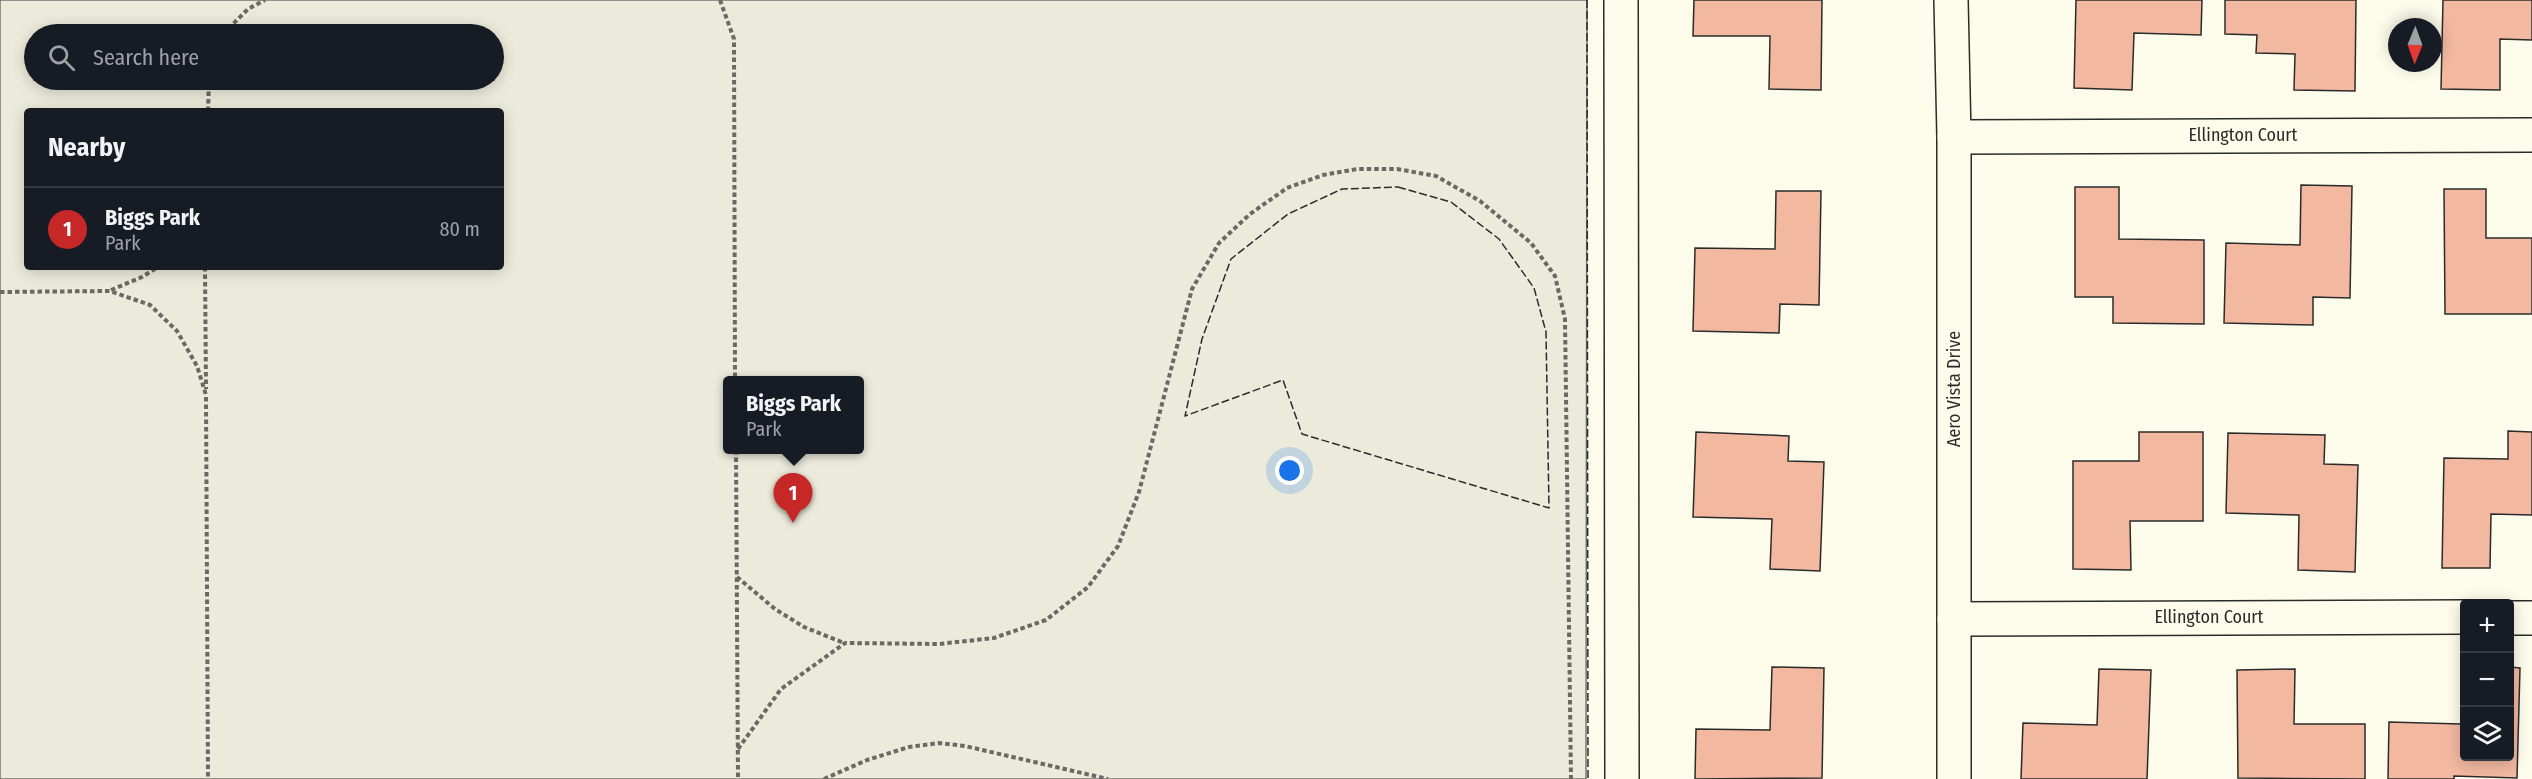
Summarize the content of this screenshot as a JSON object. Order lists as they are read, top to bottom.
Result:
{
  "streets": {
    "street": ["Ellington Court", "Aero Vista Drive"]
  },
  "crossings": [
    ["Ellington Court", "Aero Vista Drive"]
  ],
  "north": "bottom",
  "page": {
    "search": "Search here",
    "heading": "Nearby",
    "list": [
      {
        "mark": "1",
        "name": "Biggs Park",
        "note": "Park",
        "value": "80 m"
      }
    ],
    "popup": ["Biggs Park", "Park"],
    "pins": "1",
    "map_buttons": ["+", "−"]
  }
}
